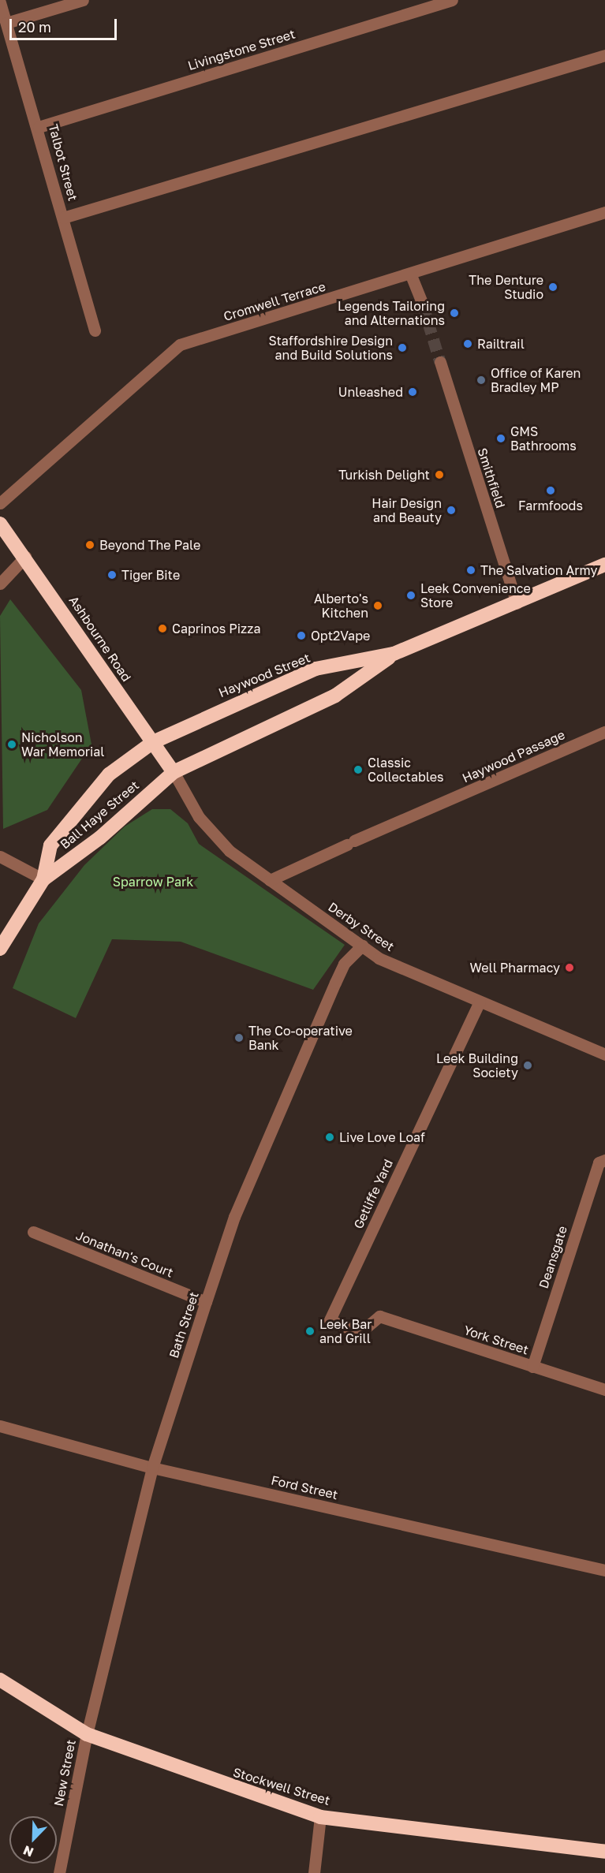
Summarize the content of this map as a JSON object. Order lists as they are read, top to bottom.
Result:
{
  "streets": {
    "highway": [
      "Ashbourne Road",
      "Haywood Street",
      "Ball Haye Street",
      "Stockwell Street"
    ],
    "street": [
      "Livingstone Street",
      "Talbot Street",
      "Cromwell Terrace",
      "Smithfield",
      "Haywood Passage",
      "Derby Street",
      "Getliffe Yard",
      "Jonathan's Court",
      "Deansgate",
      "Bath Street",
      "York Street",
      "Ford Street",
      "New Street"
    ]
  },
  "crossings": [
    ["Livingstone Street", "Talbot Street"],
    ["Smithfield", "Haywood Street"],
    ["Ashbourne Road", "Haywood Street"],
    ["Ashbourne Road", "Ball Haye Street"],
    ["Ashbourne Road", "Derby Street"],
    ["Haywood Street", "Ball Haye Street"],
    ["Haywood Street", "Derby Street"],
    ["Haywood Passage", "Derby Street"],
    ["Ball Haye Street", "Derby Street"],
    ["Derby Street", "Getliffe Yard"],
    ["Derby Street", "Bath Street"],
    ["Getliffe Yard", "York Street"],
    ["Jonathan's Court", "Bath Street"],
    ["Deansgate", "York Street"],
    ["Bath Street", "Ford Street"],
    ["Bath Street", "New Street"],
    ["Bath Street", "Stockwell Street"],
    ["New Street", "Stockwell Street"]
  ],
  "parks": ["Sparrow Park"],
  "places": [
    "The Denture Studio",
    "Legends Tailoring and Alternations",
    "Railtrail",
    "Staffordshire Design and Build Solutions",
    "Office of Karen Bradley MP",
    "Unleashed",
    "GMS Bathrooms",
    "Turkish Delight",
    "Farmfoods",
    "Hair Design and Beauty",
    "Beyond The Pale",
    "The Salvation Army",
    "Tiger Bite",
    "Leek Convenience Store",
    "Alberto's Kitchen",
    "Caprinos Pizza",
    "Opt2Vape",
    "Nicholson War Memorial",
    "Classic Collectables",
    "Well Pharmacy",
    "The Co-operative Bank",
    "Leek Building Society",
    "Live Love Loaf",
    "Leek Bar and Grill"
  ],
  "scale_bar": "20 m",
  "north": "bottom left"
}
